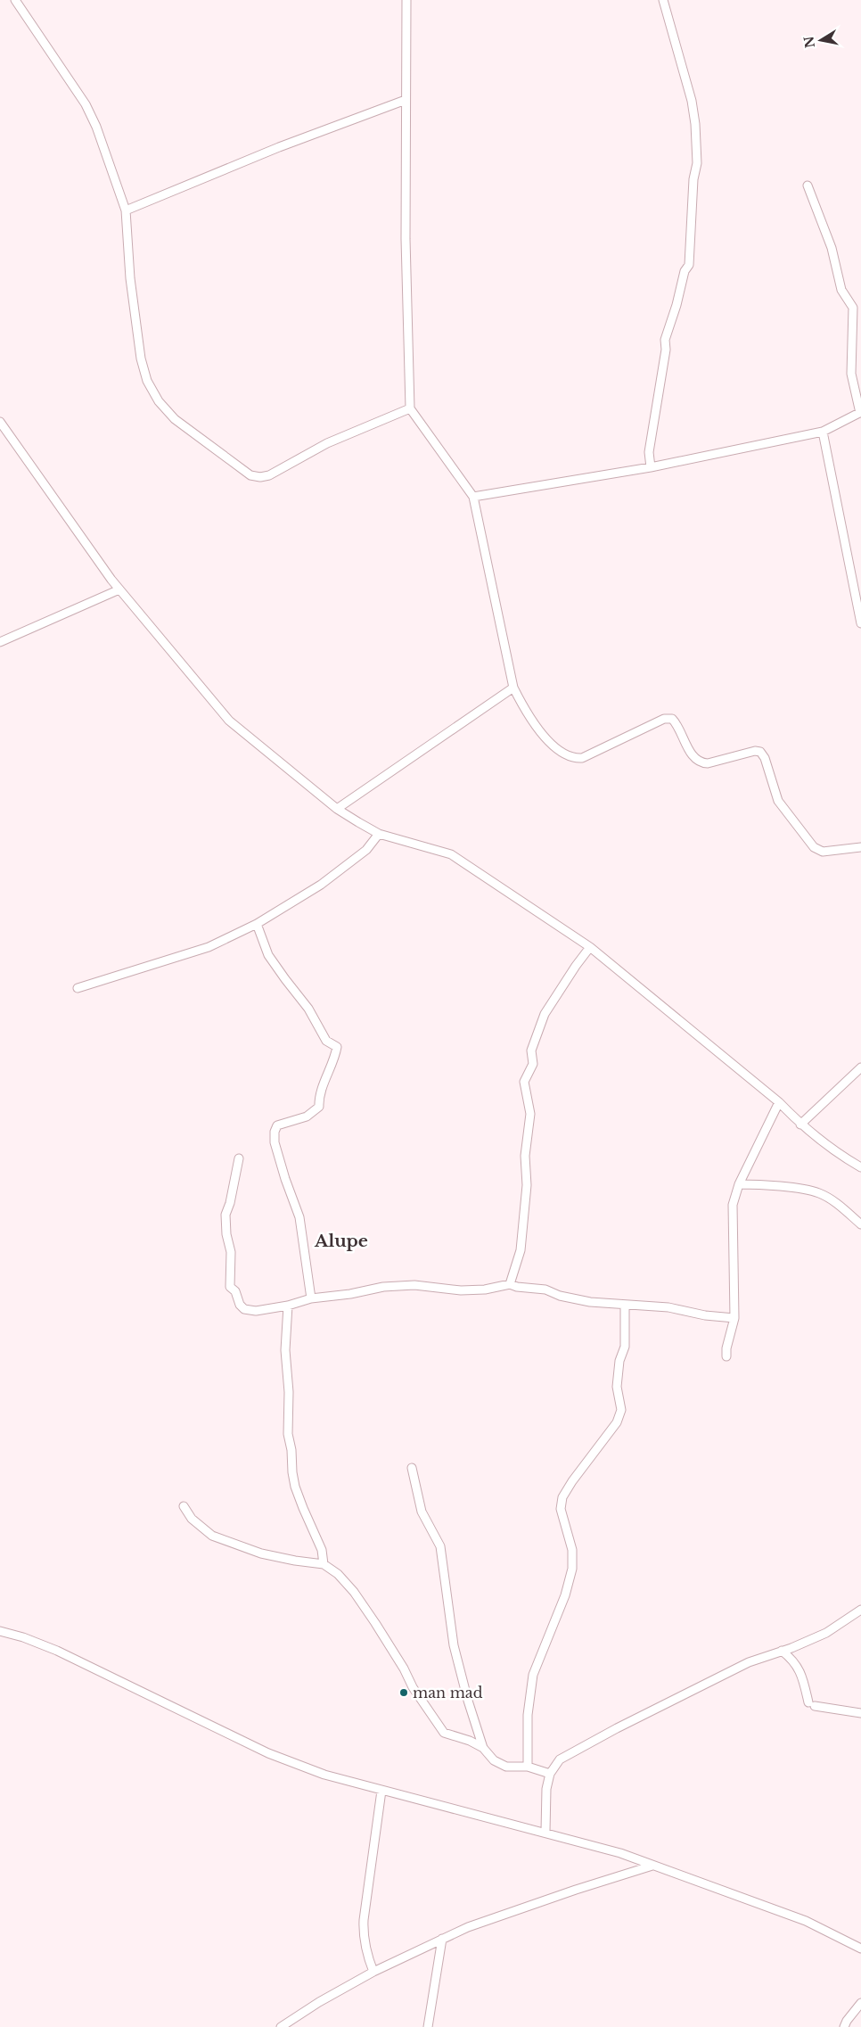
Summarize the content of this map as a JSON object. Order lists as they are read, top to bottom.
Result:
{
  "districts": ["Alupe"],
  "places": ["man mad"],
  "north": "left"
}
